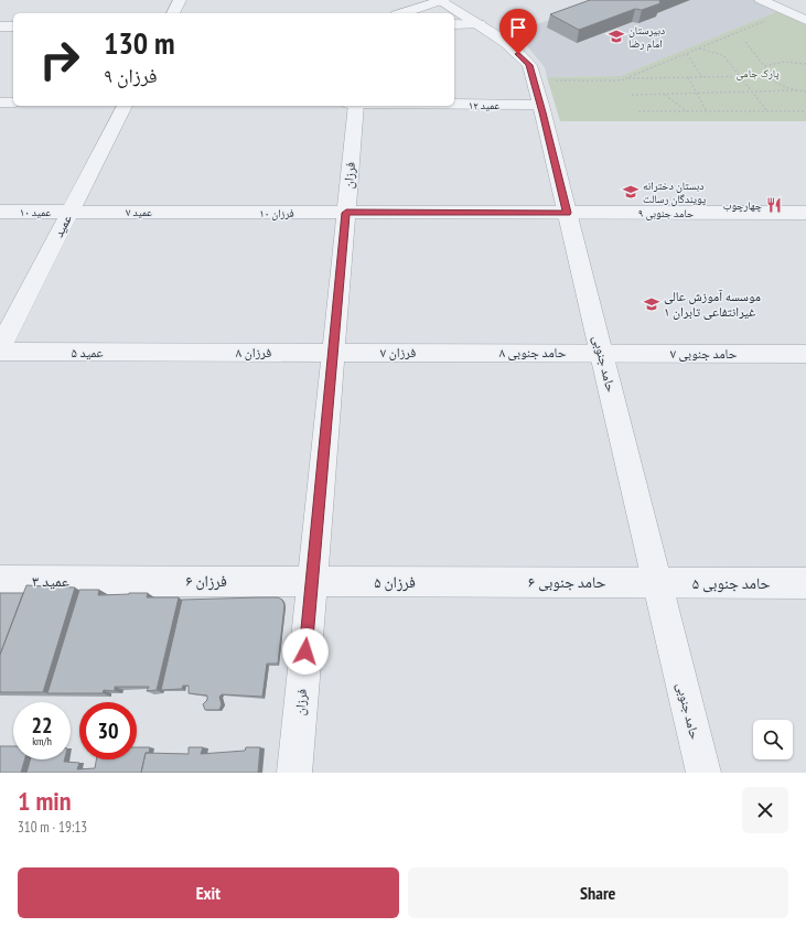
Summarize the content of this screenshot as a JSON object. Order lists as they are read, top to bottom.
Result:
{
  "streets": {
    "street": [
      "عمید ۱۲",
      "فرزان",
      "عمید ۱۰",
      "عمید ۷",
      "فرزان ۱۰",
      "حامد جنوبی ۹",
      "عمید",
      "عمید ۵",
      "فرزان ۸",
      "فرزان ۷",
      "حامد جنوبی ۸",
      "حامد جنوبی ۷",
      "حامد جنوبی",
      "عمید ۳",
      "فرزان ۶",
      "فرزان ۵",
      "حامد جنوبی ۶",
      "حامد جنوبی ۵"
    ]
  },
  "crossings": [
    ["عمید ۱۲", "حامد جنوبی"],
    ["فرزان", "فرزان ۱۰"],
    ["فرزان", "فرزان ۸"],
    ["فرزان", "فرزان ۷"],
    ["فرزان", "فرزان ۶"],
    ["فرزان", "فرزان ۵"],
    ["عمید ۱۰", "عمید ۷"],
    ["عمید ۱۰", "عمید"],
    ["عمید ۷", "فرزان ۱۰"],
    ["عمید ۷", "عمید"],
    ["فرزان ۱۰", "حامد جنوبی ۹"],
    ["حامد جنوبی ۹", "حامد جنوبی"],
    ["عمید ۵", "فرزان ۸"],
    ["فرزان ۸", "فرزان ۷"],
    ["فرزان ۷", "حامد جنوبی ۸"],
    ["حامد جنوبی ۸", "حامد جنوبی ۷"],
    ["حامد جنوبی ۸", "حامد جنوبی"],
    ["حامد جنوبی ۷", "حامد جنوبی"],
    ["حامد جنوبی", "حامد جنوبی ۶"],
    ["حامد جنوبی", "حامد جنوبی ۵"],
    ["عمید ۳", "فرزان ۶"],
    ["فرزان ۶", "فرزان ۵"],
    ["فرزان ۵", "حامد جنوبی ۶"],
    ["حامد جنوبی ۶", "حامد جنوبی ۵"]
  ],
  "parks": ["پارک جامی"],
  "places": {
    "school or university": ["دبیرستان امام رضا", "دبستان دخترانه پویندگان رسالت", "موسسه آموزش عالی غیرانتفاعی تابران ۱"],
    "restaurant": ["چهارچوب"]
  },
  "page": {
    "turn": ["130 m", "فرزان ۹"],
    "speed": "22 km/h",
    "limit": "30",
    "heading": ["1 min", "310 m · 19:13"],
    "buttons": ["Exit", "Share"]
  }
}
